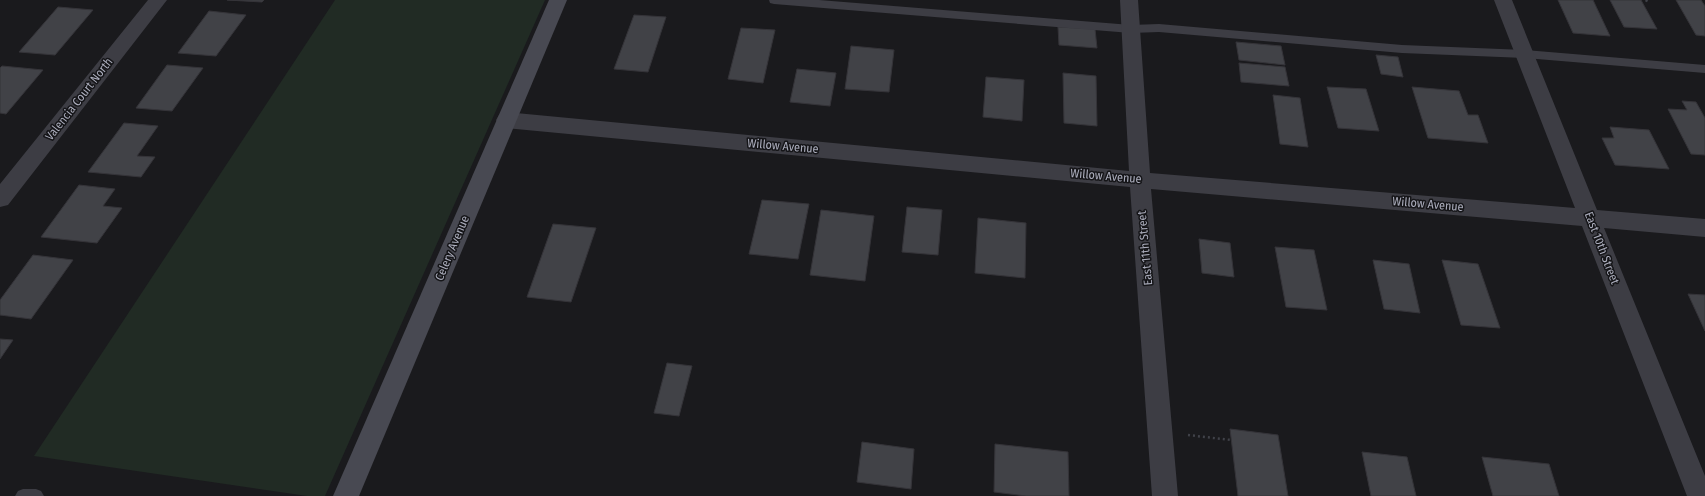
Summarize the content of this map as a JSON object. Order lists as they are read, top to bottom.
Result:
{
  "streets": {
    "main road": ["Celery Avenue"],
    "street": [
      "Valencia Court North",
      "Willow Avenue",
      "East 11th Street",
      "East 10th Street"
    ]
  },
  "crossings": [
    ["Willow Avenue", "Celery Avenue"],
    ["Willow Avenue", "East 11th Street"],
    ["Willow Avenue", "East 10th Street"]
  ]
}
